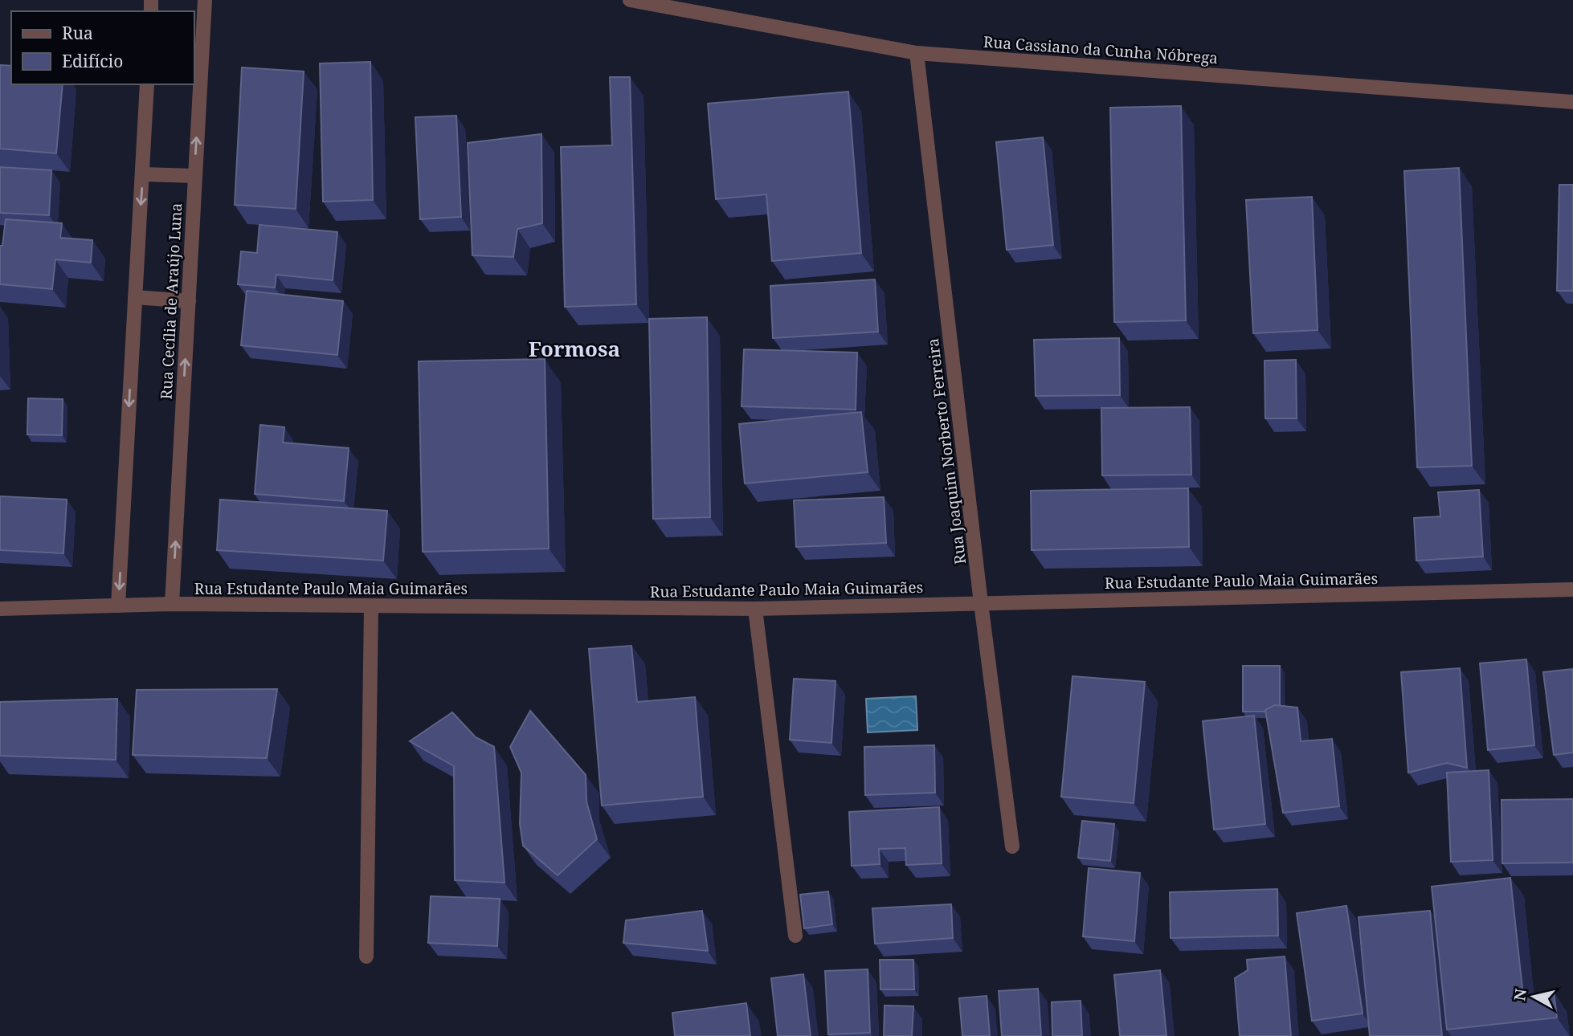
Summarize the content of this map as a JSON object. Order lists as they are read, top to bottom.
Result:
{
  "streets": {
    "street": [
      "Rua Cassiano da Cunha Nóbrega",
      "Rua Cecília de Araújo Luna",
      "Rua Joaquim Norberto Ferreira",
      "Rua Estudante Paulo Maia Guimarães"
    ]
  },
  "crossings": [
    ["Rua Cassiano da Cunha Nóbrega", "Rua Joaquim Norberto Ferreira"],
    ["Rua Cecília de Araújo Luna", "Rua Estudante Paulo Maia Guimarães"],
    ["Rua Joaquim Norberto Ferreira", "Rua Estudante Paulo Maia Guimarães"]
  ],
  "districts": ["Formosa"],
  "legend": ["Rua", "Edifício"],
  "north": "left"
}
